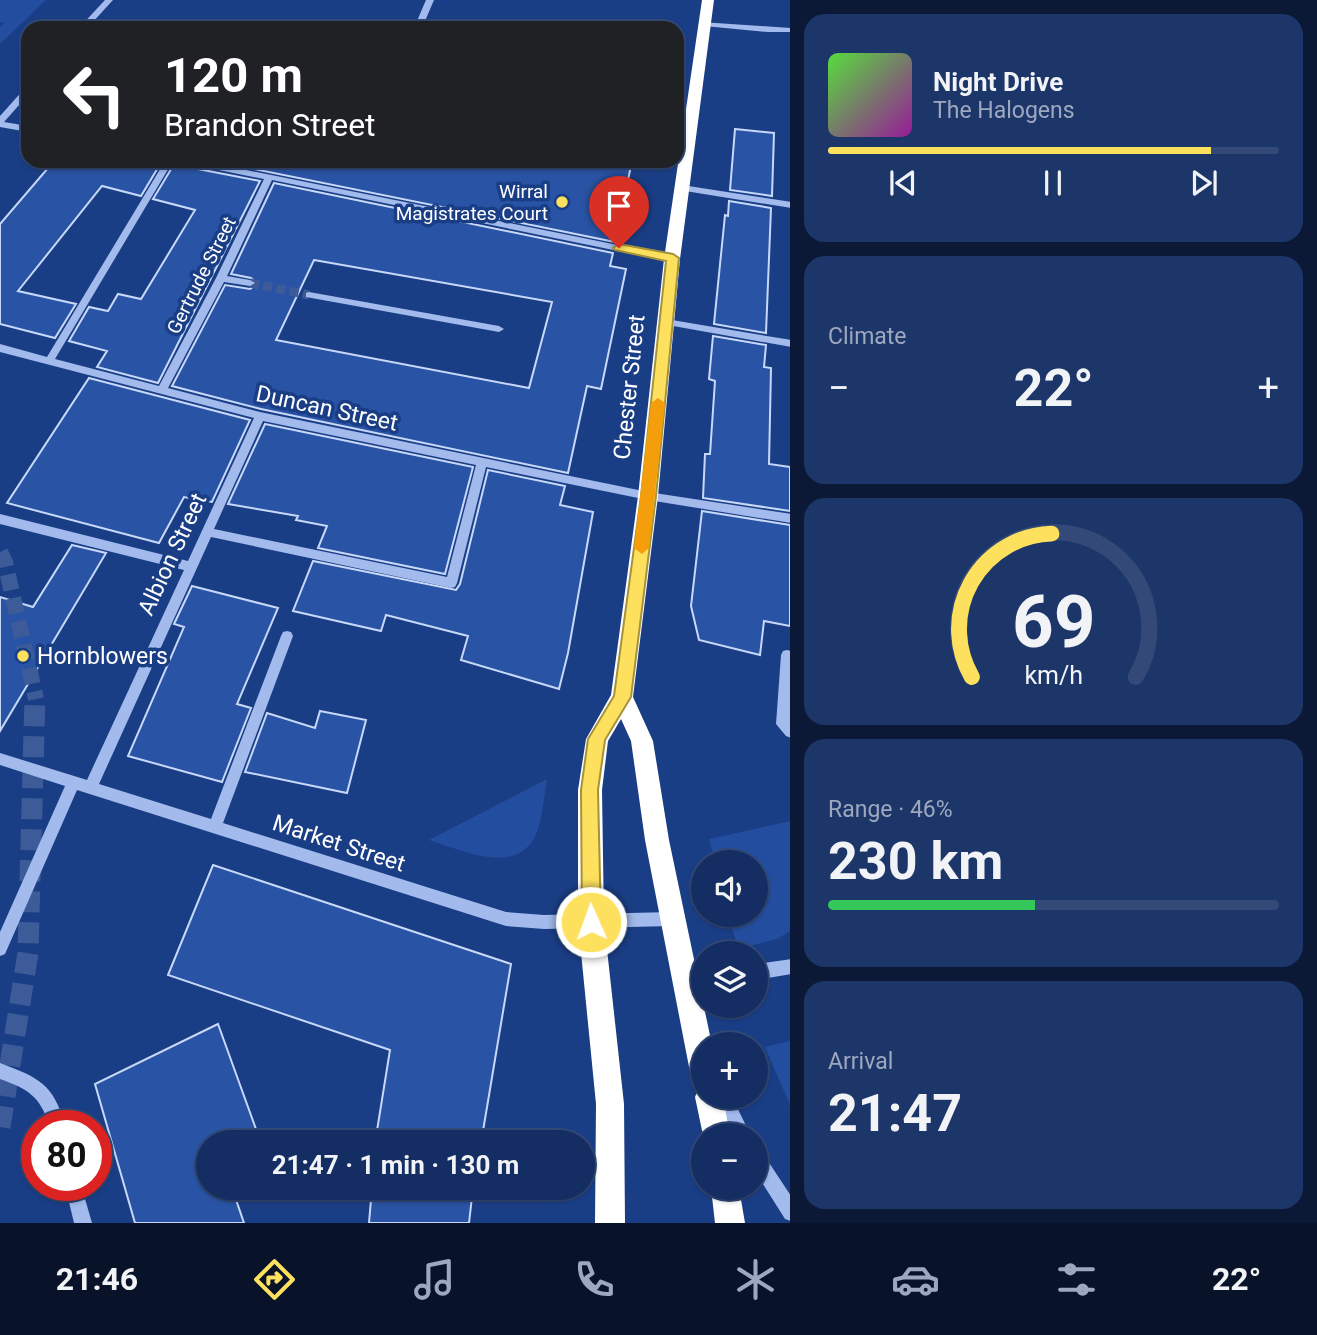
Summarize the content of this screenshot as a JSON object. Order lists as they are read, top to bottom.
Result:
{
  "streets": {
    "highway": ["Chester Street"],
    "street": [
      "Gertrude Street",
      "Duncan Street",
      "Albion Street",
      "Market Street"
    ]
  },
  "crossings": [
    ["Gertrude Street", "Duncan Street"],
    ["Chester Street", "Duncan Street"],
    ["Chester Street", "Market Street"],
    ["Duncan Street", "Albion Street"],
    ["Albion Street", "Market Street"]
  ],
  "places": ["Wirral Magistrates Court", "Hornblowers"],
  "page": {
    "turn": ["120 m", "Brandon Street"],
    "song": ["Night Drive", "The Halogens"],
    "tile": [
      "Climate",
      ["Range · 46%", "230 km"],
      ["Arrival", "21:47"]
    ],
    "heat": ["−", "22°", "+"],
    "map_buttons": ["+", "−"],
    "limit": "80",
    "trip": "21:47 · 1 min · 130 m",
    "tabs": ["21:46", "22°"],
    "gauge": ["69", "km/h"]
  }
}
